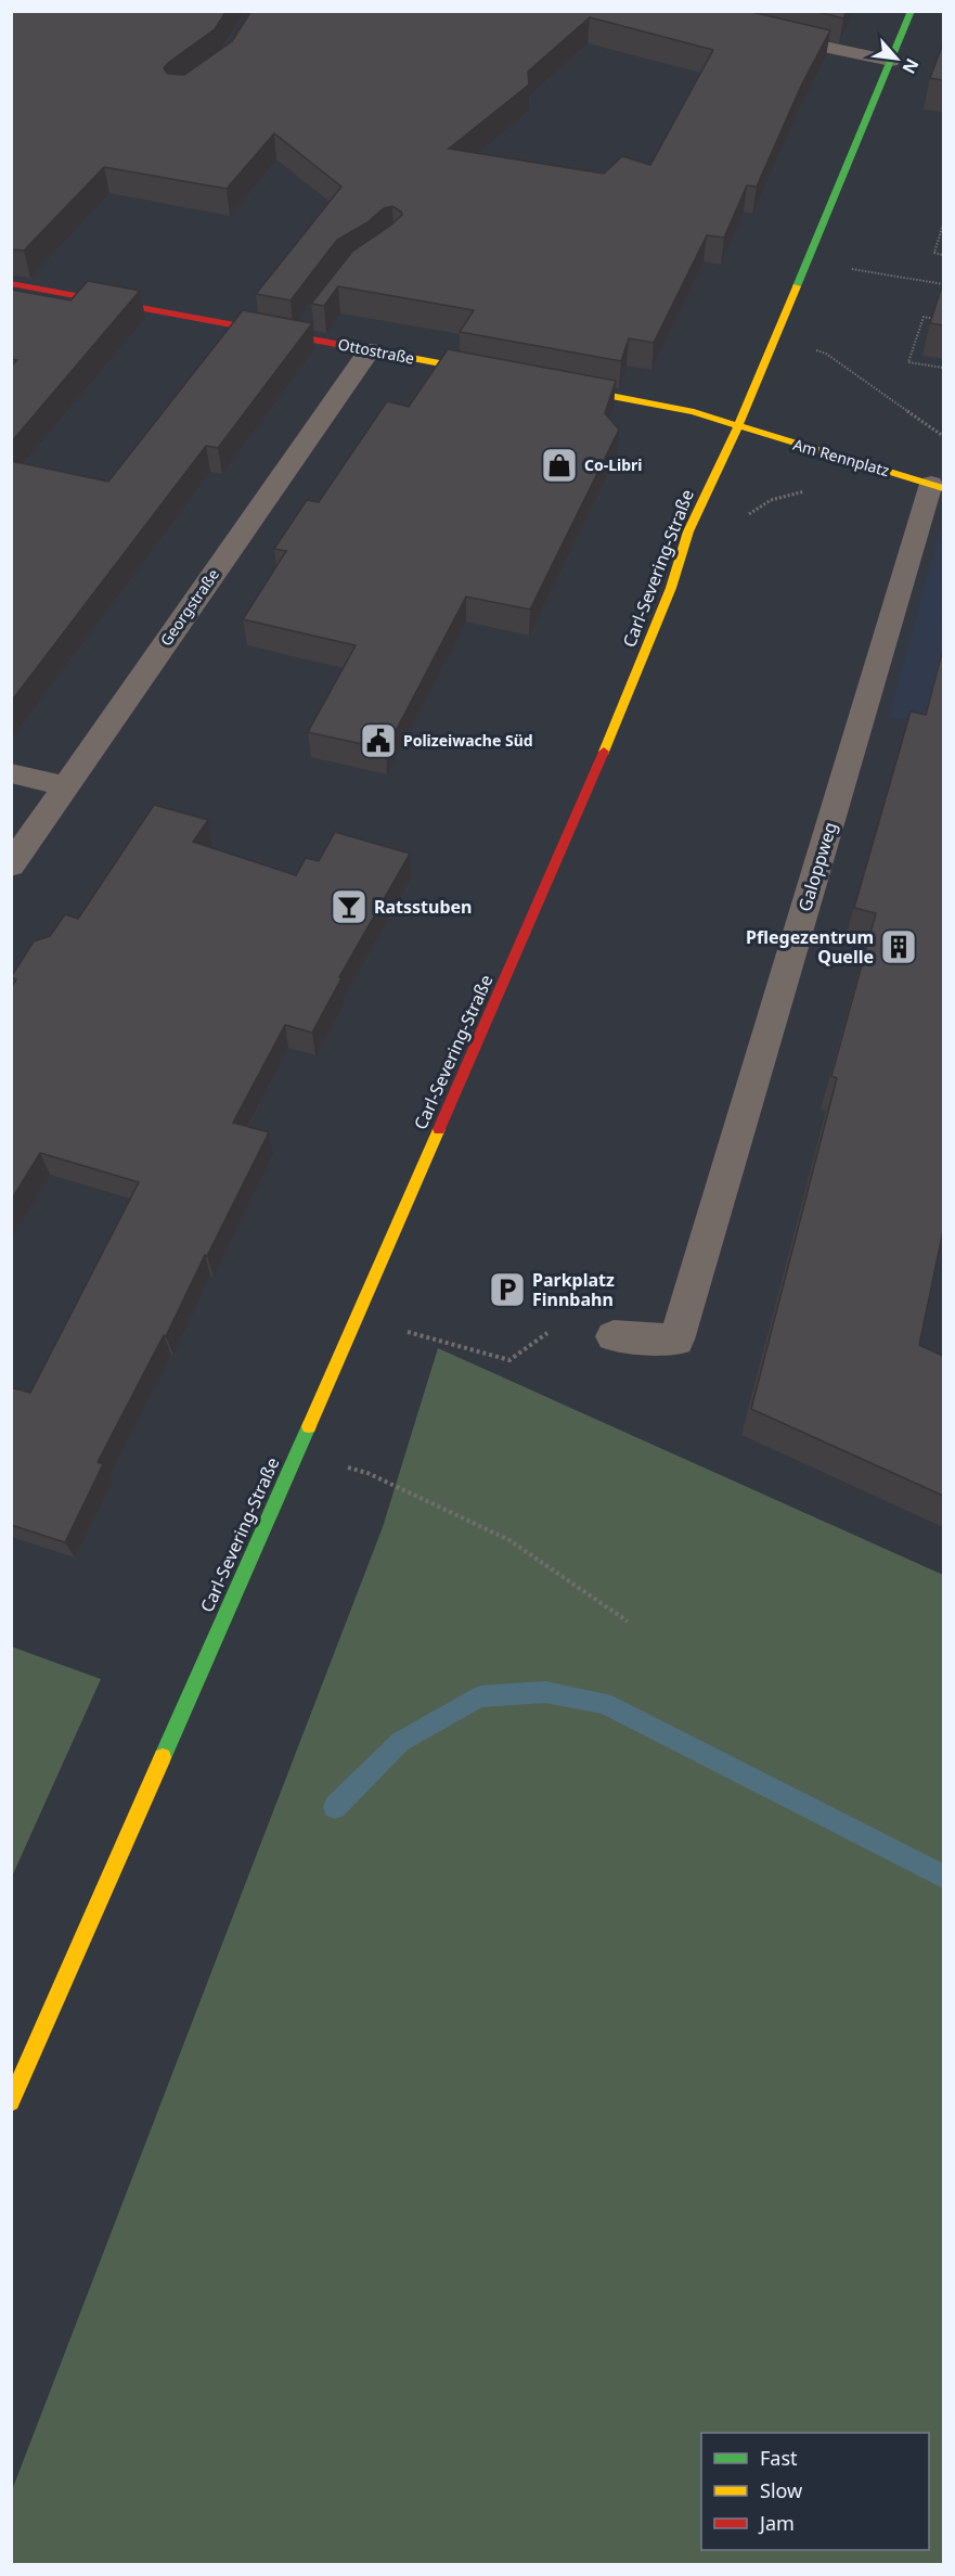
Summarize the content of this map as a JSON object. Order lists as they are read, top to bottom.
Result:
{
  "streets": {
    "street": [
      "Ottostraße",
      "Am Rennplatz",
      "Carl-Severing-Straße",
      "Georgstraße",
      "Galoppweg"
    ]
  },
  "crossings": [
    ["Ottostraße", "Georgstraße"],
    ["Am Rennplatz", "Carl-Severing-Straße"],
    ["Am Rennplatz", "Galoppweg"]
  ],
  "places": {
    "shop": ["Co-Libri"],
    "public building": ["Polizeiwache Süd"],
    "bar": ["Ratsstuben"],
    "building": ["Pflegezentrum Quelle"],
    "parking": ["Parkplatz Finnbahn"]
  },
  "legend": ["Fast", "Slow", "Jam"],
  "north": "bottom right"
}
